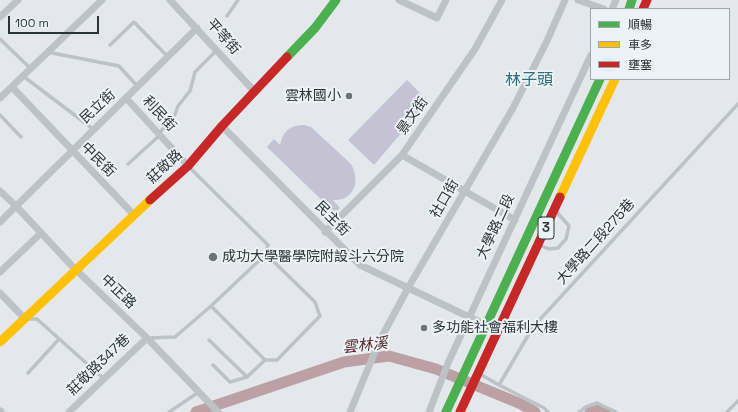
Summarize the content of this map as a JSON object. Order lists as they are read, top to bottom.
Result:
{
  "streets": {
    "main road": ["莊敬路", "3"],
    "street": [
      "平等街",
      "民立街",
      "利民街",
      "景文街",
      "中民街",
      "社口街",
      "民主街",
      "大學路二段",
      "中正路",
      "莊敬路347巷"
    ],
    "lane": ["大學路二段275巷"]
  },
  "crossings": [
    ["平等街", "民立街"],
    ["平等街", "莊敬路"],
    ["民立街", "利民街"],
    ["民立街", "中民街"],
    ["民立街", "中正路"],
    ["利民街", "莊敬路"],
    ["景文街", "民主街"],
    ["中民街", "莊敬路"],
    ["莊敬路", "民主街"],
    ["莊敬路", "中正路"],
    ["社口街", "民主街"],
    ["民主街", "大學路二段"],
    ["民主街", "3"],
    ["中正路", "莊敬路347巷"]
  ],
  "districts": ["林子頭"],
  "water": ["雲林溪"],
  "places": ["雲林國小", "成功大學醫學院附設斗六分院", "多功能社會福利大樓"],
  "legend": ["順暢", "車多", "壅塞"],
  "scale_bar": "100 m"
}
